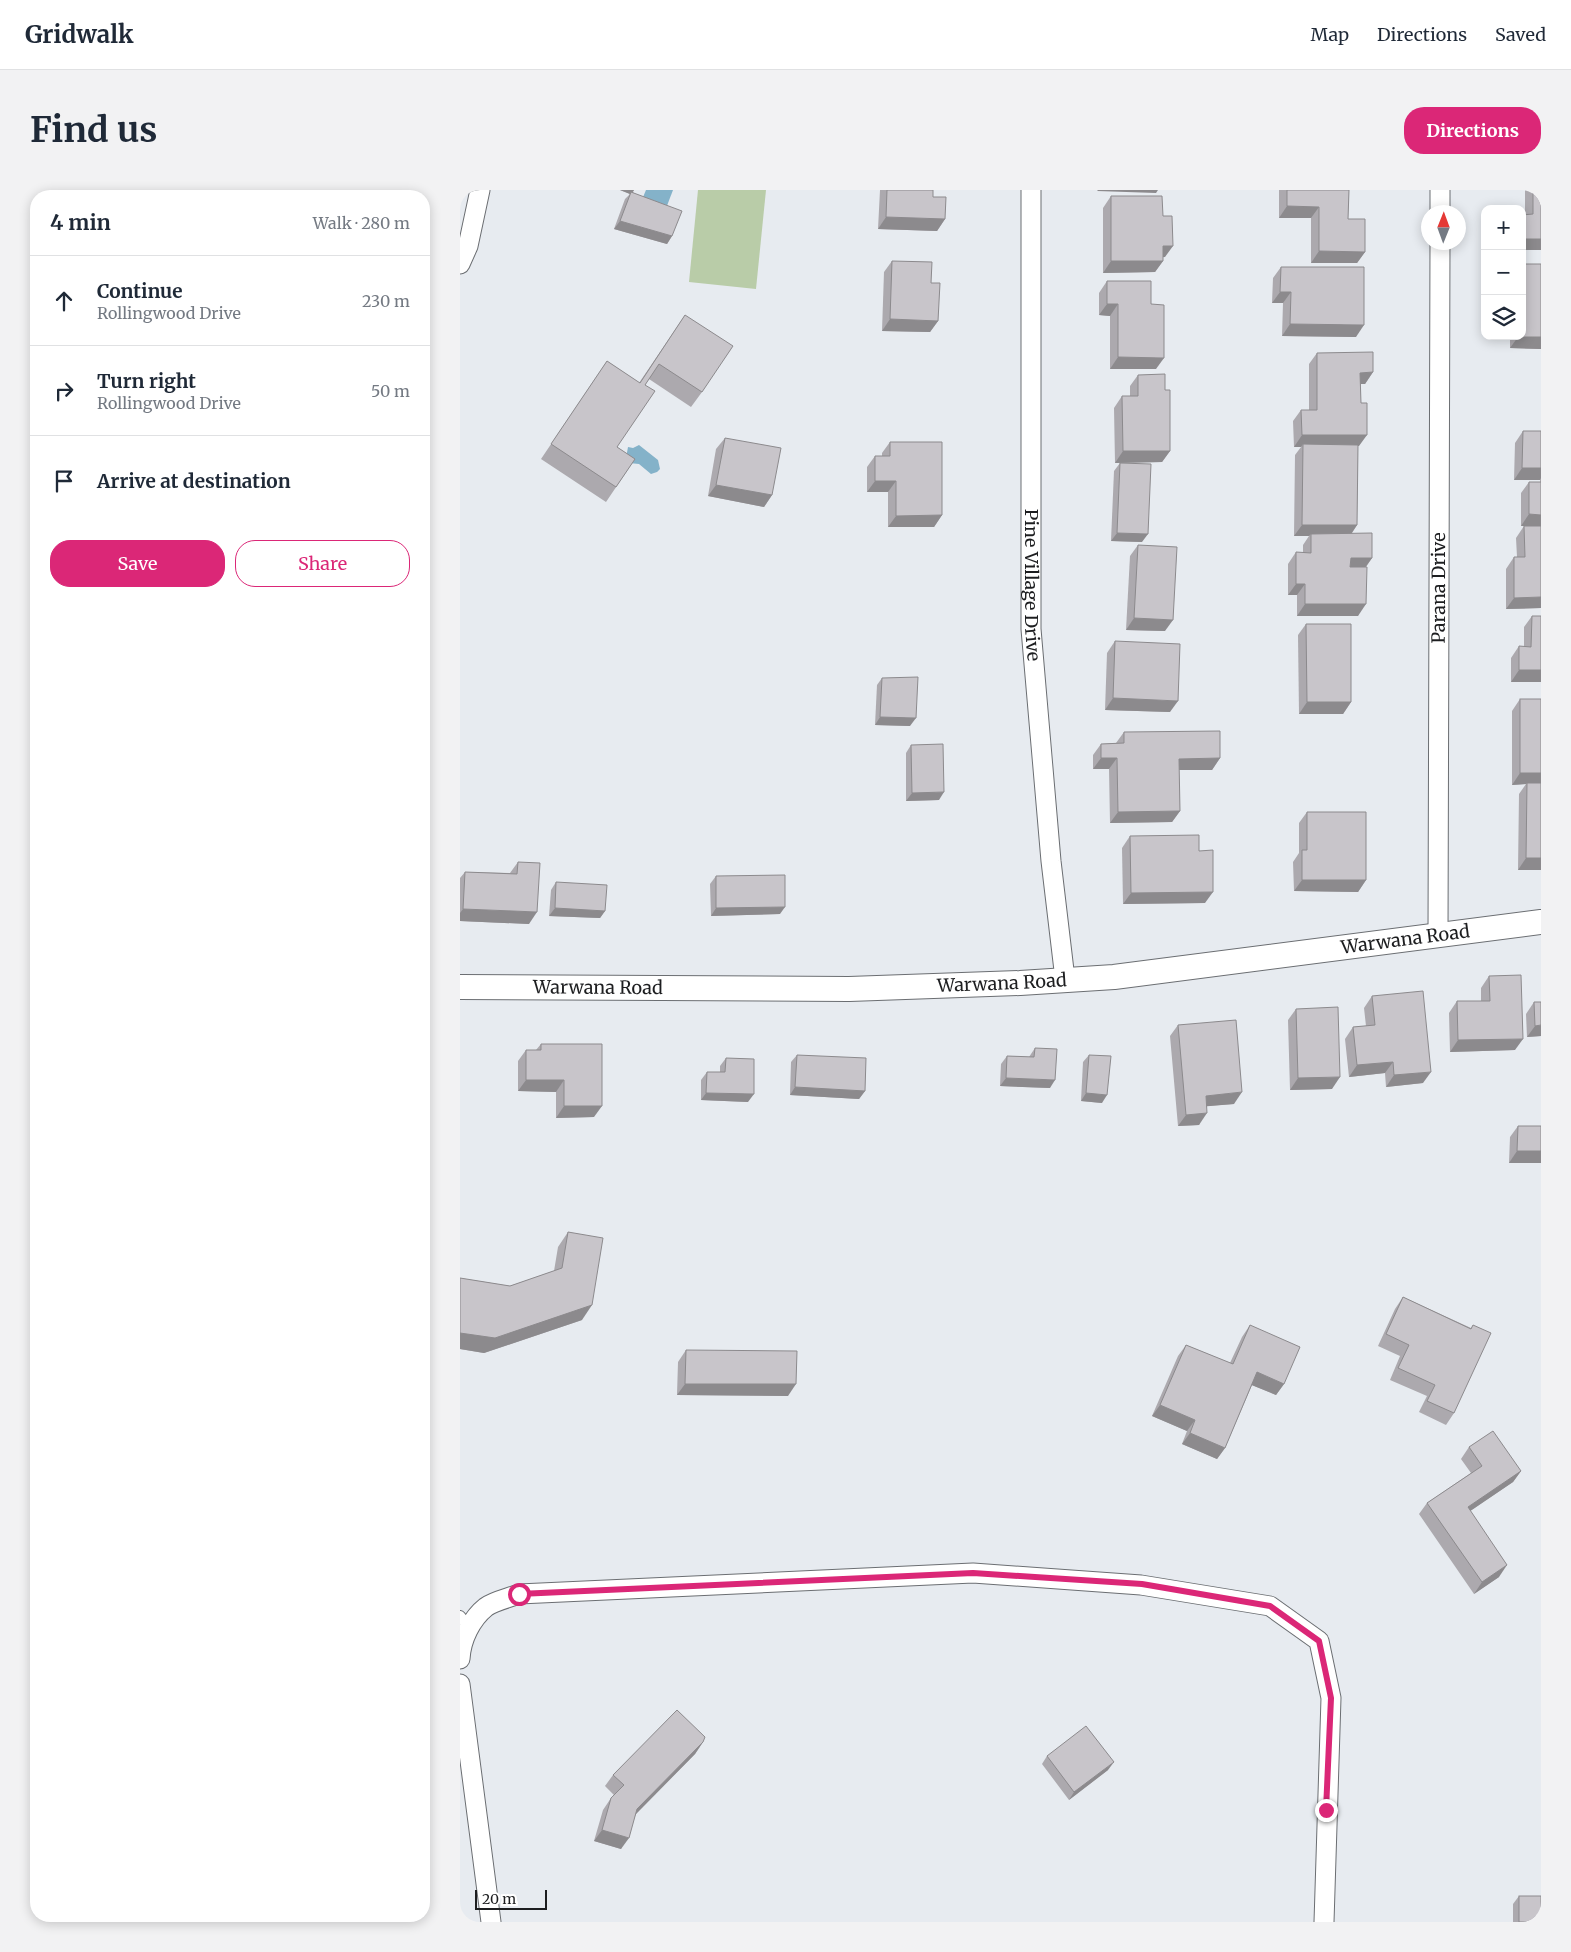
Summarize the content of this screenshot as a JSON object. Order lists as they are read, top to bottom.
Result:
{
  "streets": {
    "street": ["Pine Village Drive", "Parana Drive", "Warwana Road"]
  },
  "crossings": [
    ["Pine Village Drive", "Warwana Road"],
    ["Parana Drive", "Warwana Road"]
  ],
  "scale_bar": "20 m",
  "north": "top",
  "page": {
    "header": "Gridwalk",
    "nav": ["Map", "Directions", "Saved"],
    "buttons": [
      "Directions",
      ["Save", "Share"]
    ],
    "title": "Find us",
    "heading": ["4 min", "Walk · 280 m"],
    "map_buttons": ["+", "−"],
    "list": [
      ["Continue", "Rollingwood Drive", "230 m"],
      ["Turn right", "Rollingwood Drive", "50 m"],
      "Arrive at destination"
    ],
    "scale": "20 m"
  }
}
